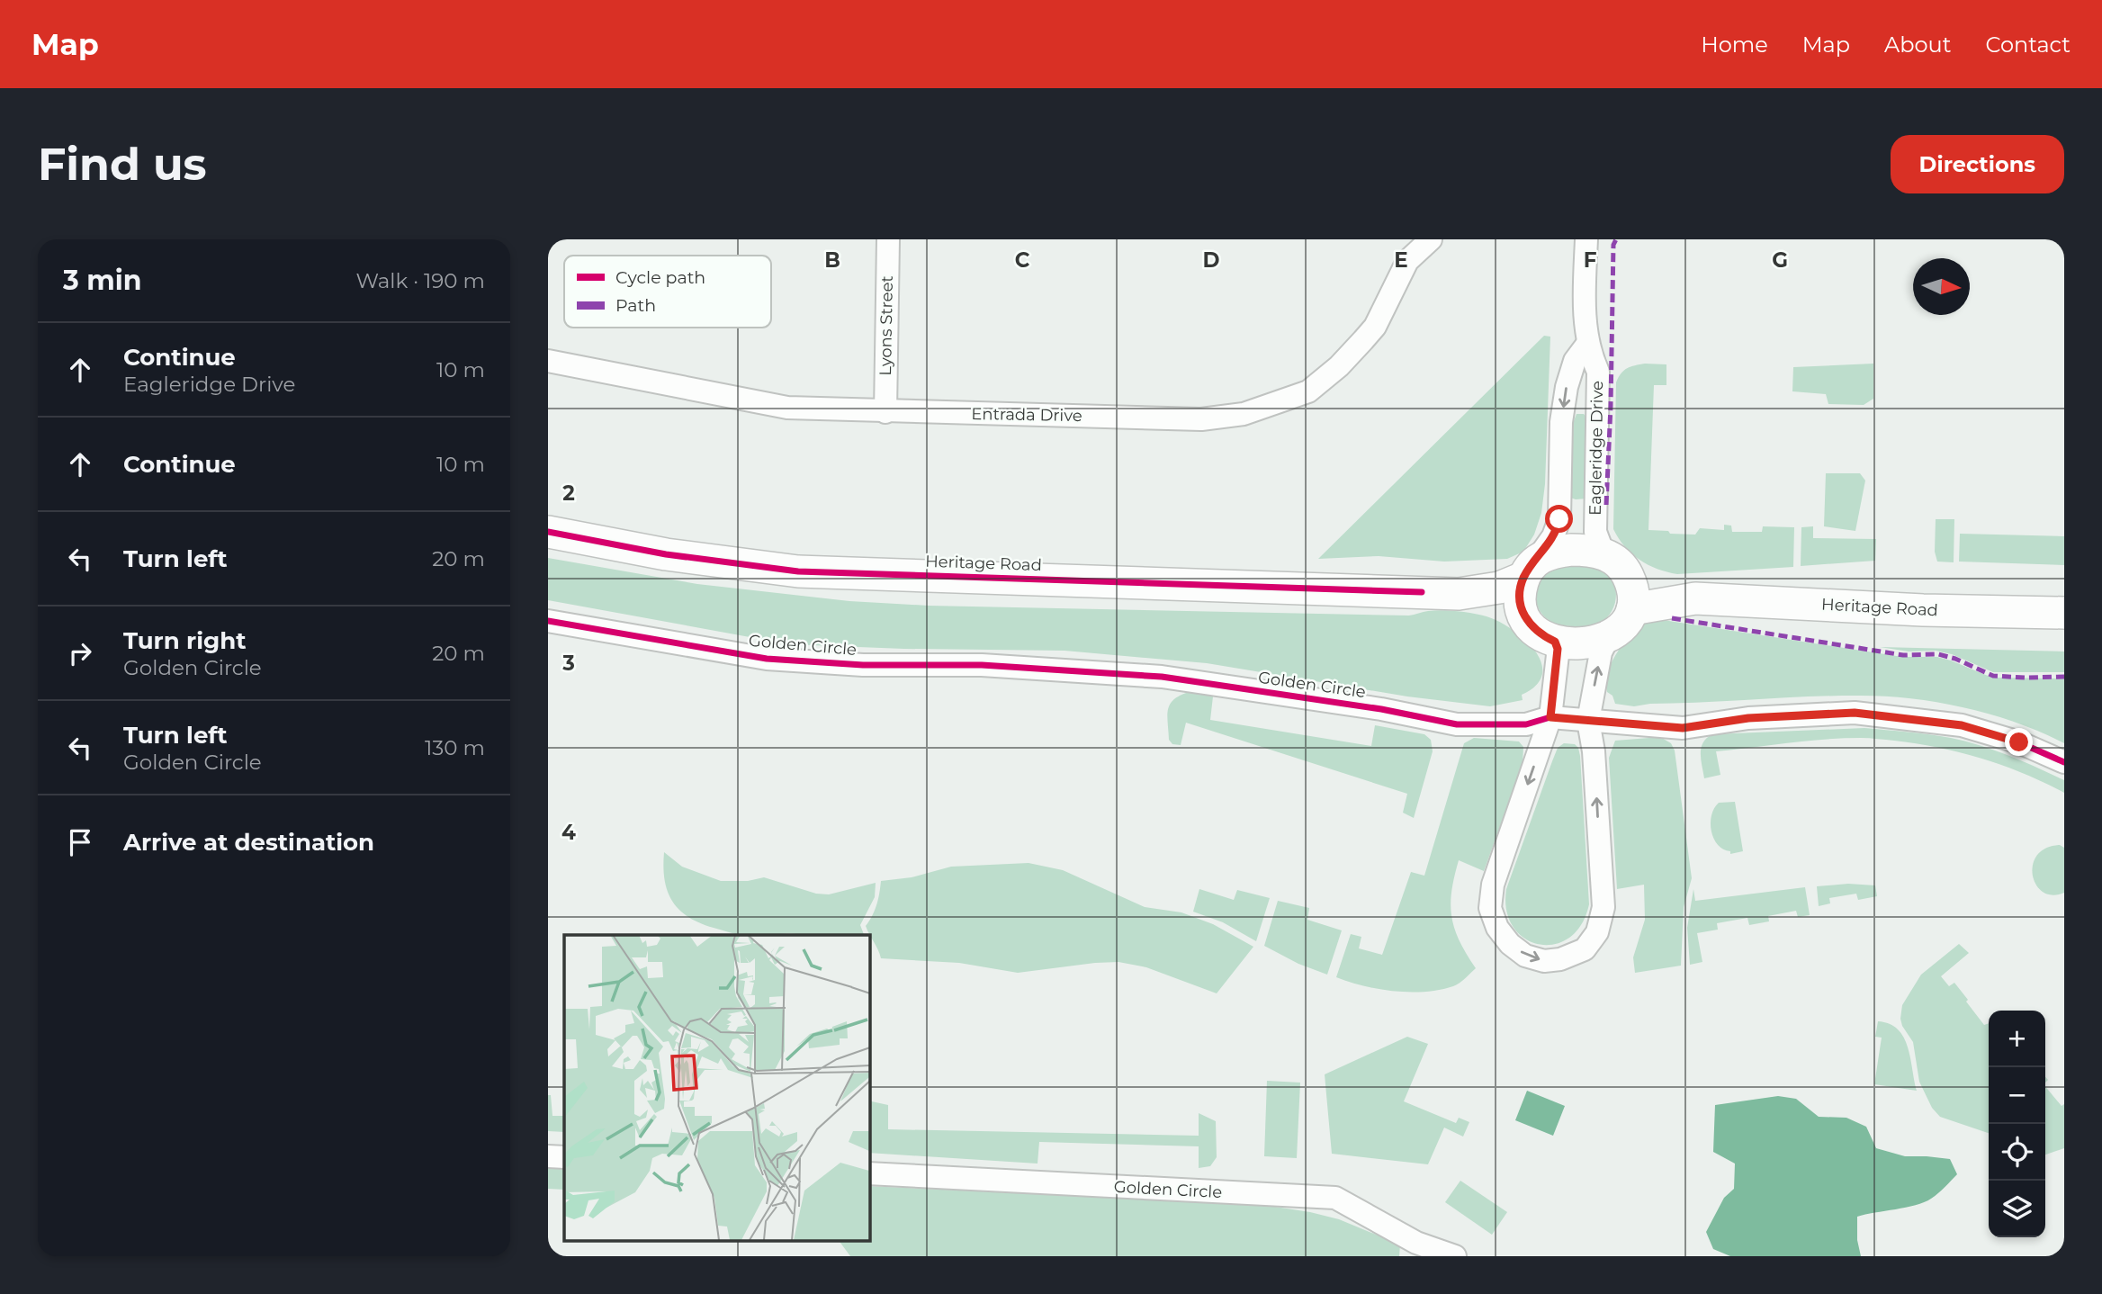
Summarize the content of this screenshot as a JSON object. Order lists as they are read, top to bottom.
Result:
{
  "streets": {
    "main road": ["Heritage Road"],
    "street": [
      "Lyons Street",
      "Entrada Drive",
      "Eagleridge Drive",
      "Golden Circle"
    ]
  },
  "crossings": [
    ["Lyons Street", "Entrada Drive"],
    ["Eagleridge Drive", "Heritage Road"]
  ],
  "legend": ["Cycle path", "Path"],
  "north": "right",
  "page": {
    "header": "Map",
    "nav": [
      "Home",
      "Map",
      "About",
      "Contact"
    ],
    "buttons": "Directions",
    "title": "Find us",
    "heading": ["3 min", "Walk · 190 m"],
    "list": [
      ["Continue", "Eagleridge Drive", "10 m"],
      ["Continue", "10 m"],
      ["Turn left", "20 m"],
      ["Turn right", "Golden Circle", "20 m"],
      ["Turn left", "Golden Circle", "130 m"],
      "Arrive at destination"
    ],
    "map_buttons": ["+", "−"]
  },
  "grid": {
    "columns": [
      "B",
      "C",
      "D",
      "E",
      "F",
      "G"
    ],
    "rows": ["2", "3", "4"]
  }
}
